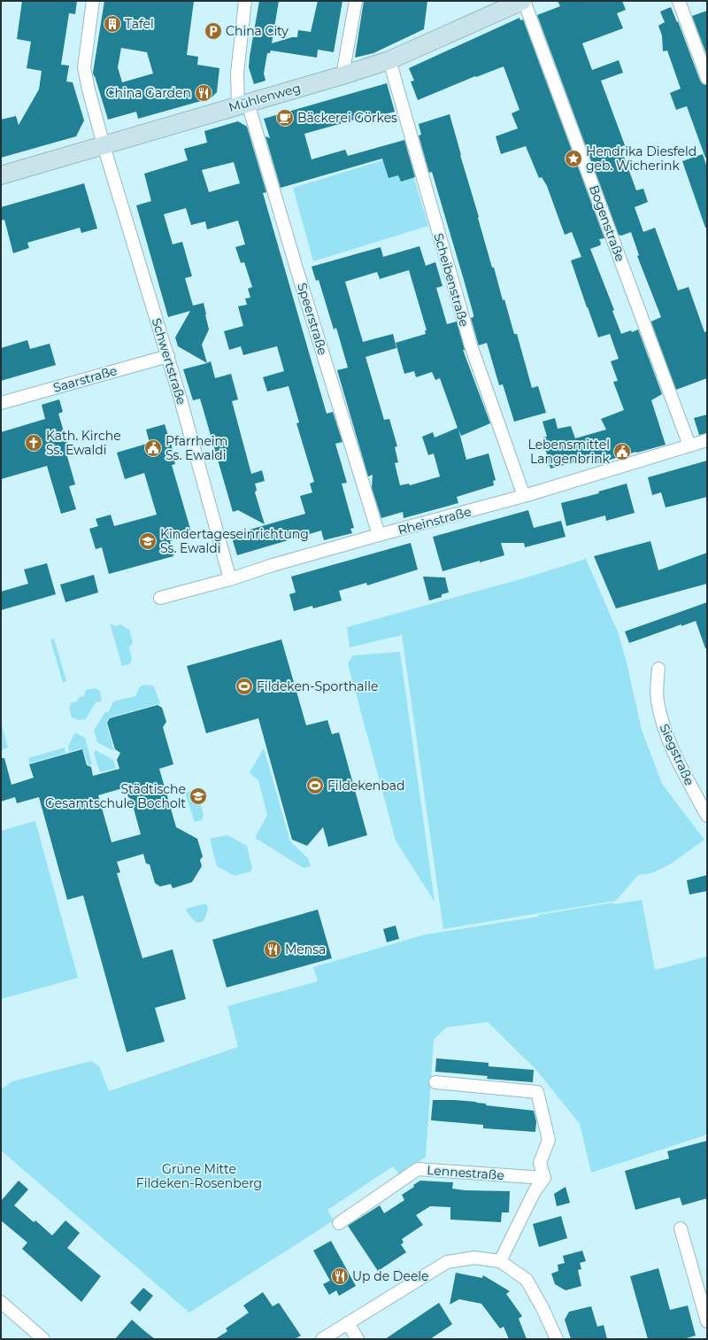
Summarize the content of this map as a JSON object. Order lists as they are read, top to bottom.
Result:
{
  "streets": {
    "main road": ["Mühlenweg"],
    "street": [
      "Bogenstraße",
      "Scheibenstraße",
      "Speerstraße",
      "Schwertstraße",
      "Saarstraße",
      "Rheinstraße",
      "Siegstraße",
      "Lennestraße"
    ]
  },
  "crossings": [
    ["Mühlenweg", "Bogenstraße"],
    ["Mühlenweg", "Scheibenstraße"],
    ["Mühlenweg", "Speerstraße"],
    ["Mühlenweg", "Schwertstraße"],
    ["Bogenstraße", "Rheinstraße"],
    ["Scheibenstraße", "Rheinstraße"],
    ["Speerstraße", "Rheinstraße"],
    ["Schwertstraße", "Saarstraße"],
    ["Schwertstraße", "Rheinstraße"]
  ],
  "parks": ["Grüne Mitte Fildeken-Rosenberg"],
  "places": {
    "building": ["Tafel"],
    "parking": ["China City"],
    "restaurant": ["China Garden", "Mensa", "Up de Deele"],
    "cafe": ["Bäckerei Görkes"],
    "place": ["Hendrika Diesfeld geb. Wicherink"],
    "church": ["Kath. Kirche Ss. Ewaldi"],
    "public building": ["Pfarrheim Ss. Ewaldi", "Lebensmittel Langenbrink"],
    "school or university": ["Kindertageseinrichtung Ss. Ewaldi", "Städtische Gesamtschule Bocholt"],
    "sports": ["Fildeken-Sporthalle", "Fildekenbad"]
  }
}
